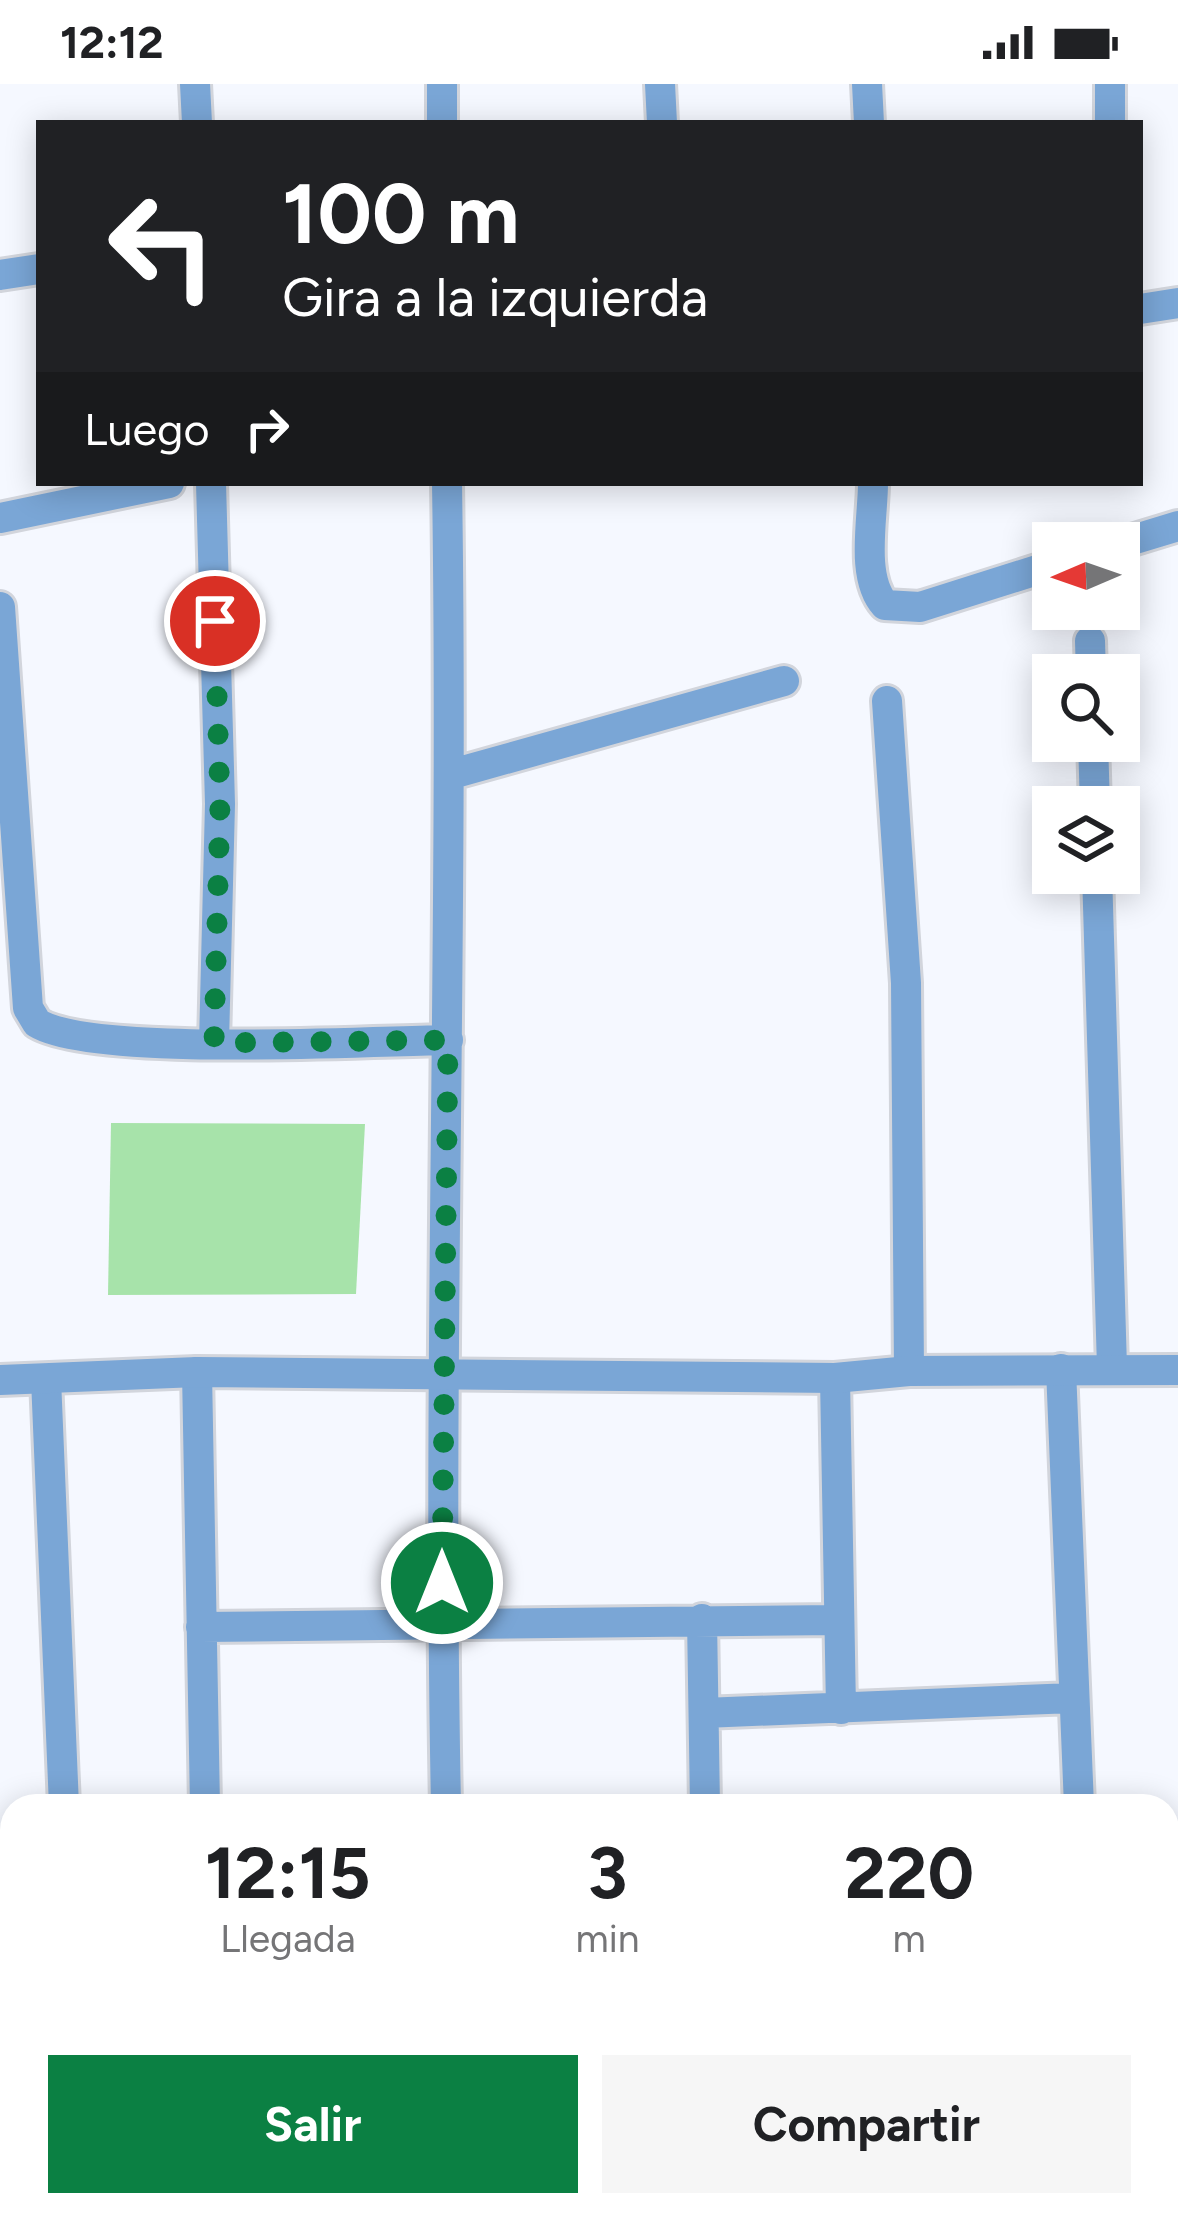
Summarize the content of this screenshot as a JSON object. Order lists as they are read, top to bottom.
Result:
{
  "north": "left",
  "page": {
    "status": "12:12",
    "turn": ["100 m", "Gira a la izquierda"],
    "then": "Luego",
    "eta": [
      "12:15",
      "Llegada",
      "3",
      "min",
      "220",
      "m"
    ],
    "buttons": ["Salir", "Compartir"]
  }
}
